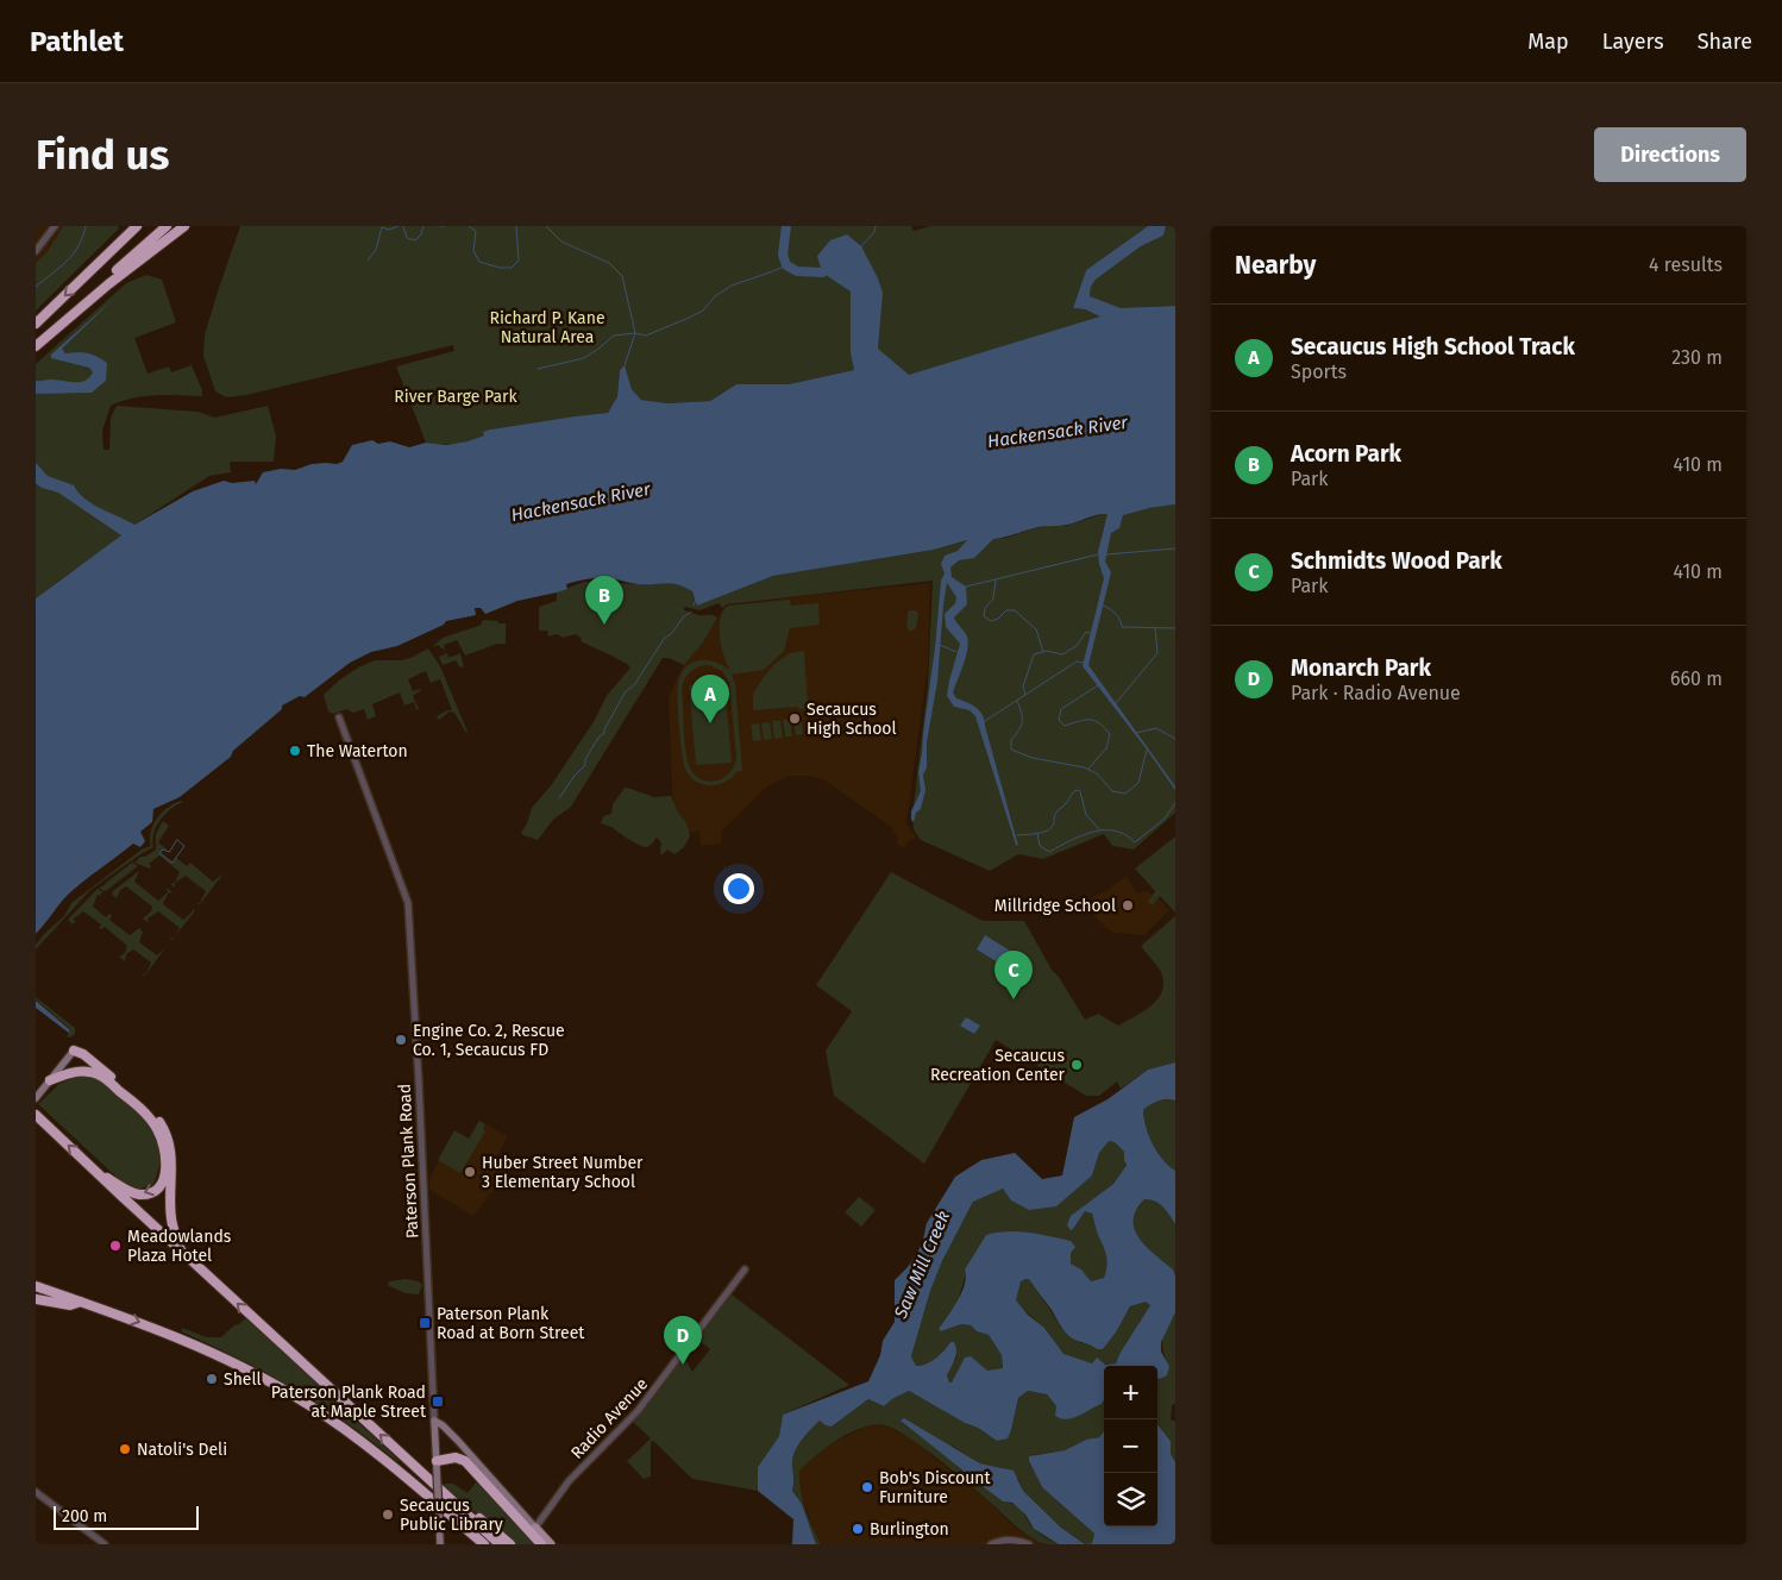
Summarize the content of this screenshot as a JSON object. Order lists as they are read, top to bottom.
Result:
{
  "streets": {
    "main road": ["Paterson Plank Road"],
    "street": ["Radio Avenue"]
  },
  "water": ["Hackensack River", "Saw Mill Creek"],
  "parks": ["Richard P. Kane Natural Area", "River Barge Park"],
  "places": {
    "other": [
      "Secaucus High School",
      "The Waterton",
      "Millridge School",
      "Engine Co. 2, Rescue Co. 1, Secaucus FD",
      "Secaucus Recreation Center",
      "Huber Street Number 3 Elementary School",
      "Meadowlands Plaza Hotel",
      "Shell",
      "Natoli's Deli",
      "Bob's Discount Furniture",
      "Secaucus Public Library",
      "Burlington"
    ],
    "transit": ["Paterson Plank Road at Born Street", "Paterson Plank Road at Maple Street"]
  },
  "scale_bar": "200 m",
  "page": {
    "header": "Pathlet",
    "nav": ["Map", "Layers", "Share"],
    "buttons": "Directions",
    "title": "Find us",
    "heading": ["Nearby", "4 results"],
    "list": [
      {
        "mark": "A",
        "name": "Secaucus High School Track",
        "note": "Sports",
        "value": "230 m"
      },
      {
        "mark": "B",
        "name": "Acorn Park",
        "note": "Park",
        "value": "410 m"
      },
      {
        "mark": "C",
        "name": "Schmidts Wood Park",
        "note": "Park",
        "value": "410 m"
      },
      {
        "mark": "D",
        "name": "Monarch Park",
        "note": "Park · Radio Avenue",
        "value": "660 m"
      }
    ],
    "pins": [
      "B",
      "A",
      "C",
      "D"
    ],
    "map_buttons": ["+", "−"],
    "scale": "200 m"
  }
}
